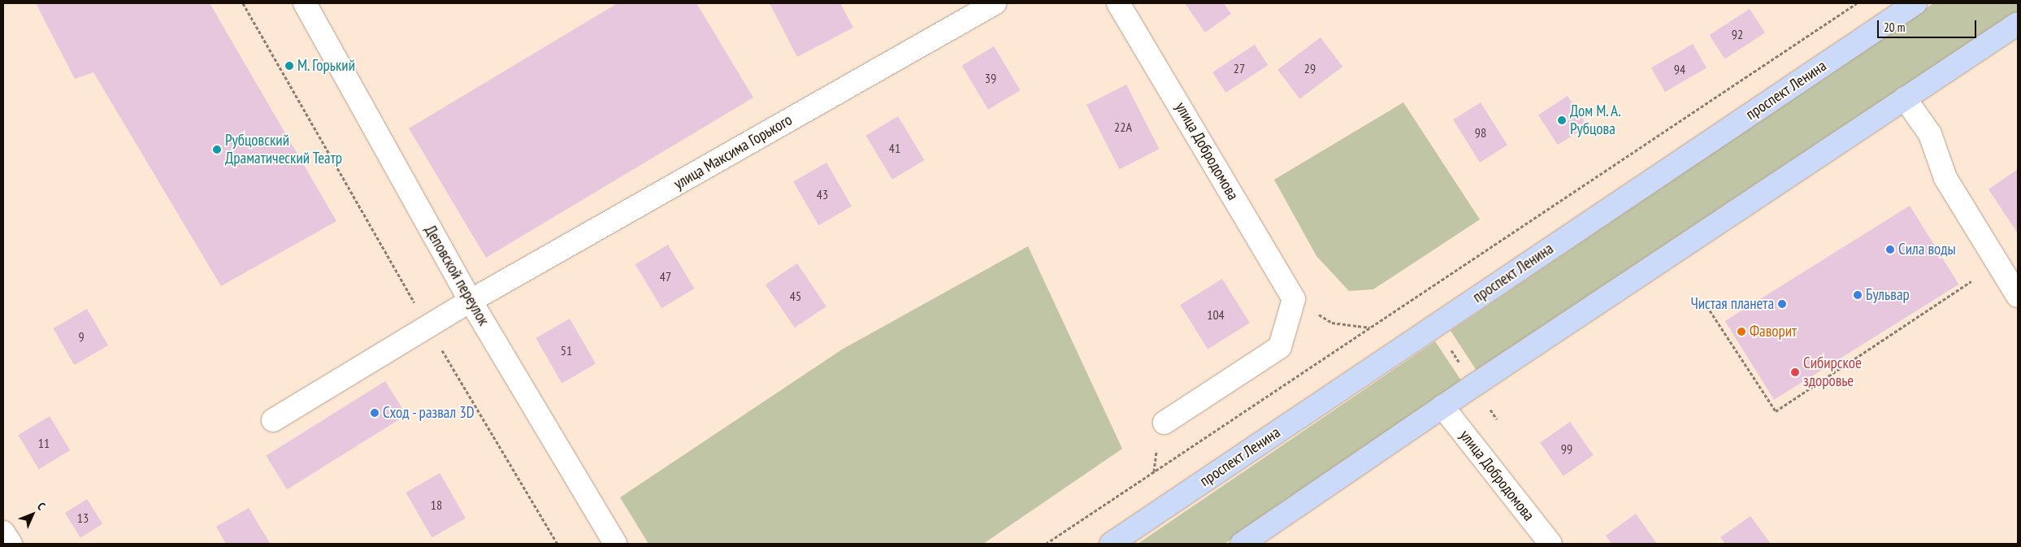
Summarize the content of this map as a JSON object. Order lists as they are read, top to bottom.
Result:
{
  "streets": {
    "main road": ["проспект Ленина"],
    "street": ["улица Добродомова", "улица Максима Горького", "Деповской переулок"]
  },
  "crossings": [
    ["улица Максима Горького", "Деповской переулок"]
  ],
  "places": [
    "М. Горький",
    "Дом М. А. Рубцова",
    "Рубцовский Драматический Театр",
    "Сила воды",
    "Бульвар",
    "Чистая планета",
    "Фаворит",
    "Сибирское здоровье",
    "Сход - развал 3D"
  ],
  "house_numbers": [
    "92",
    "27",
    "29",
    "94",
    "39",
    "22А",
    "98",
    "41",
    "43",
    "47",
    "45",
    "104",
    "9",
    "51",
    "11",
    "99",
    "18",
    "13"
  ],
  "scale_bar": "20 m",
  "north": "top right"
}
